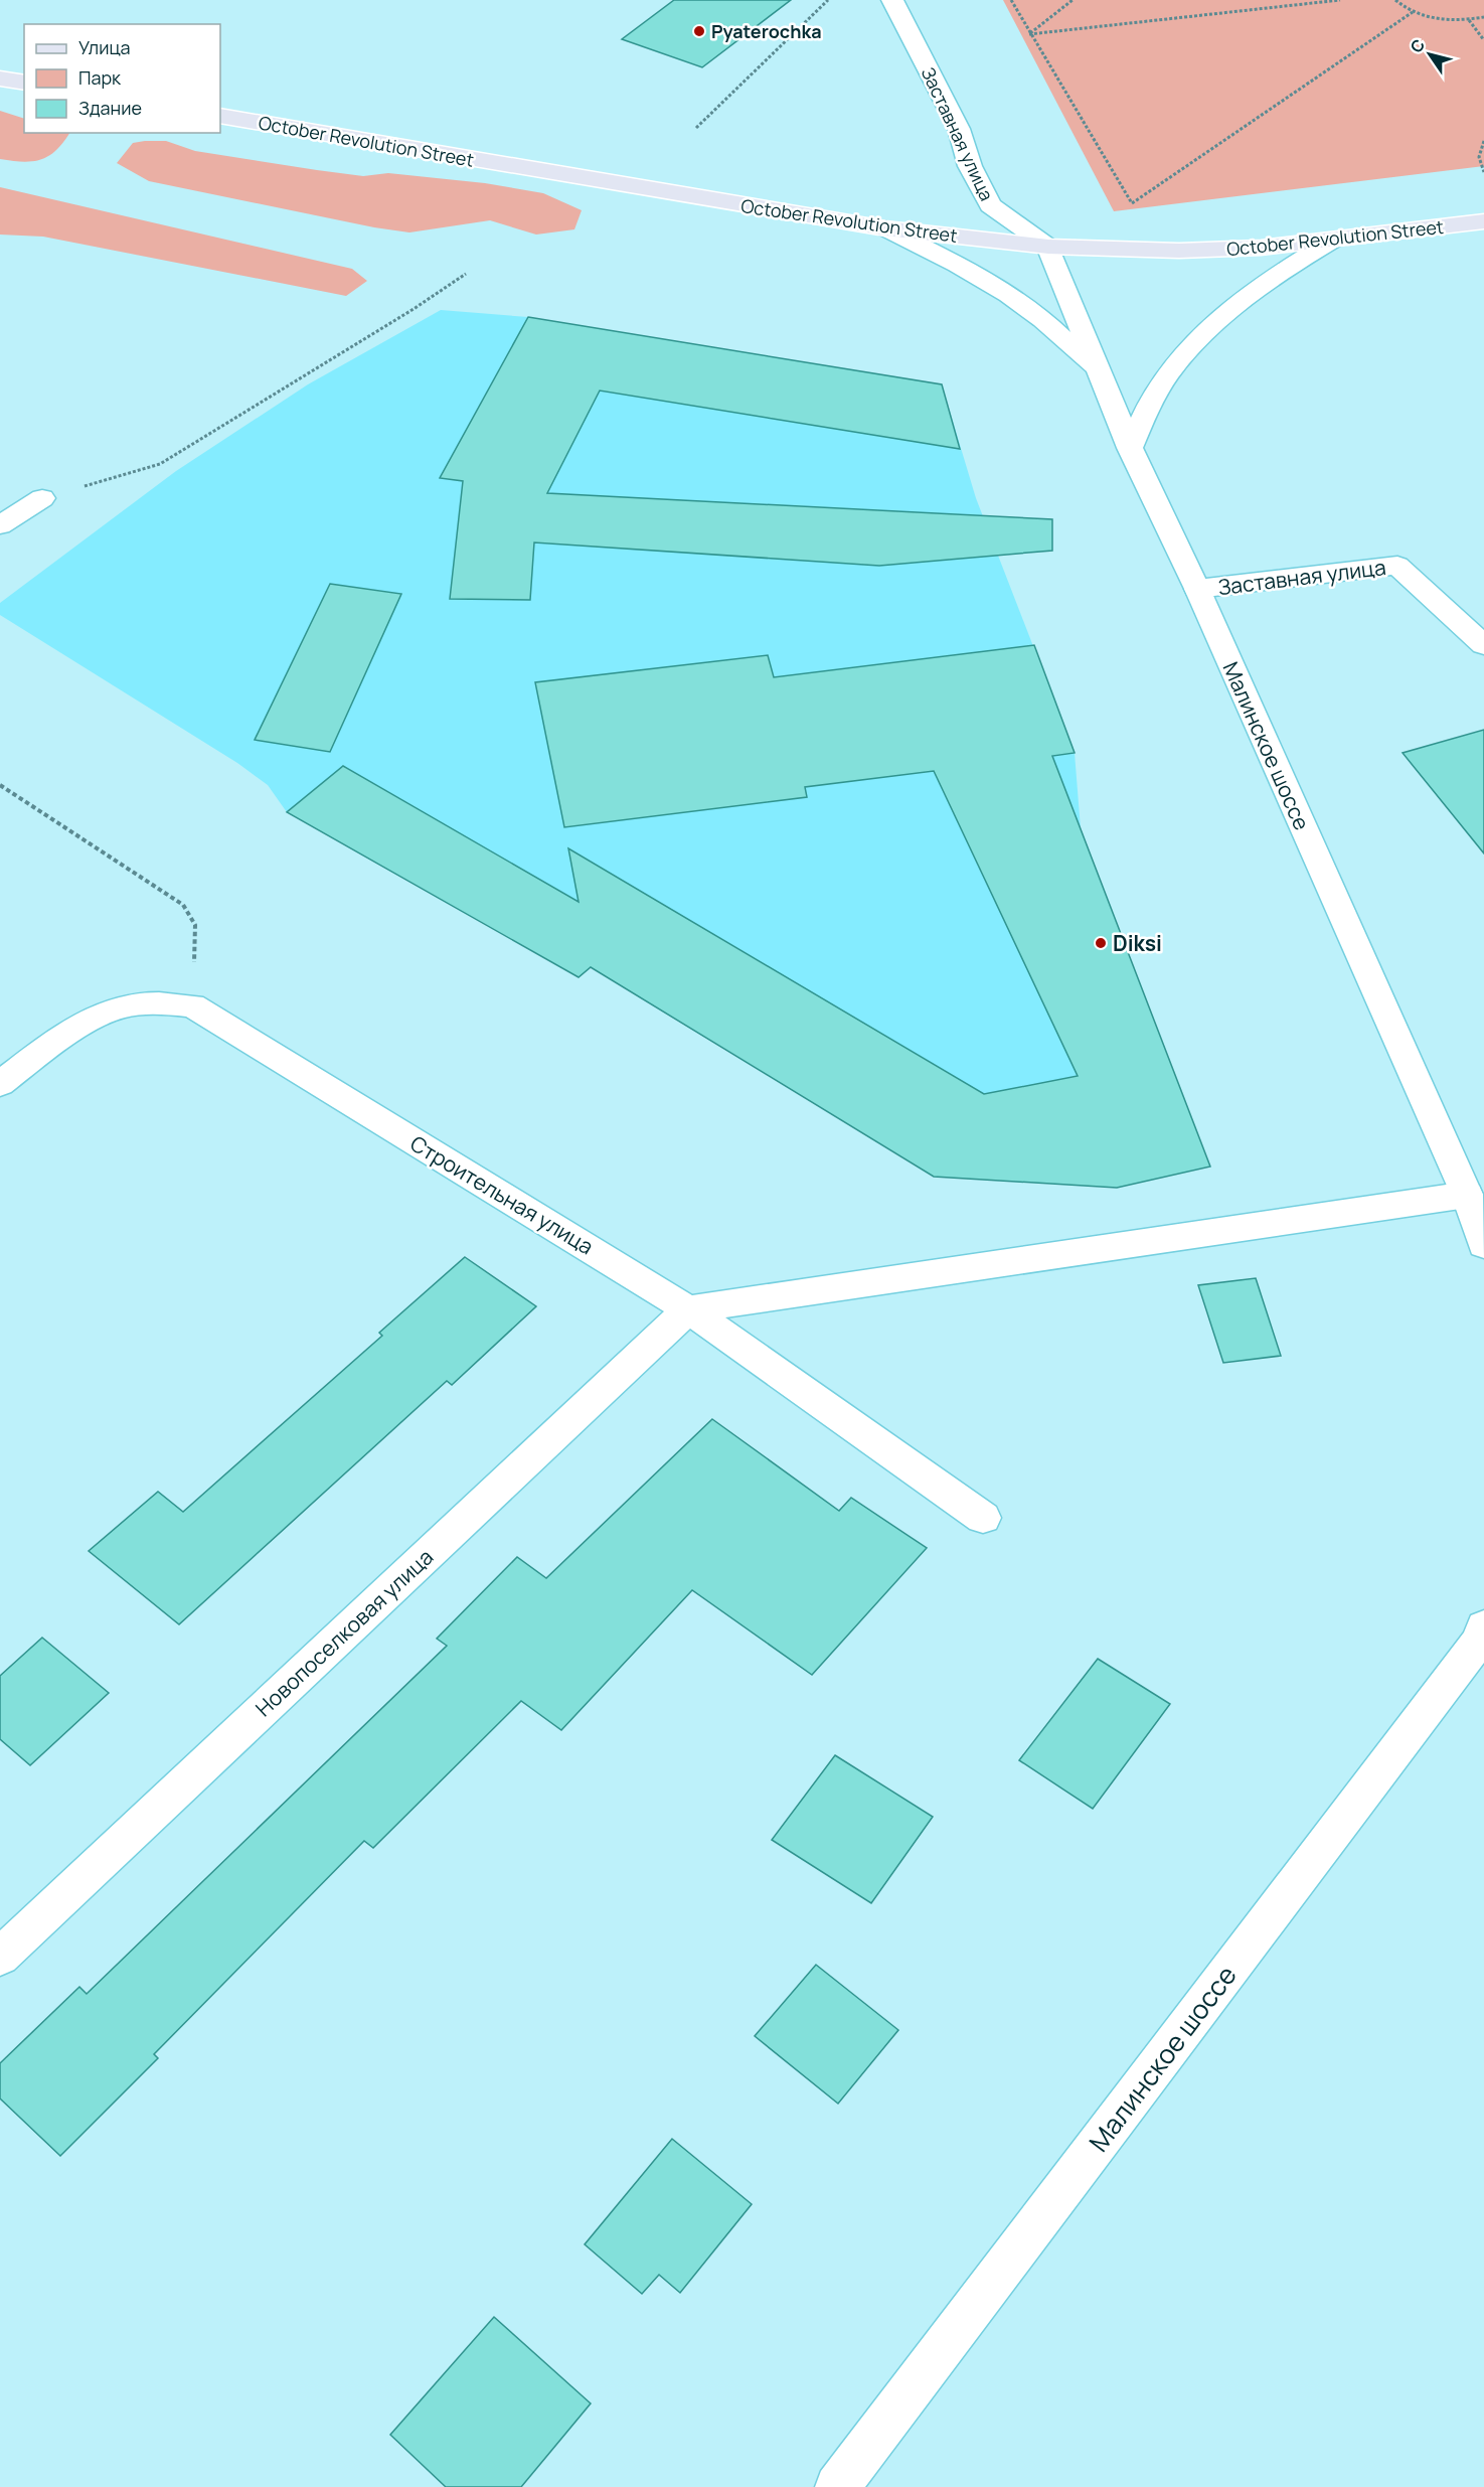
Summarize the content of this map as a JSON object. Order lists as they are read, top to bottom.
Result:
{
  "streets": {
    "main road": ["October Revolution Street"],
    "street": [
      "Заставная улица",
      "Малинское шоссе",
      "Строительная улица",
      "Новопоселковая улица"
    ]
  },
  "crossings": [
    ["Заставная улица", "October Revolution Street"],
    ["Заставная улица", "Малинское шоссе"],
    ["October Revolution Street", "Малинское шоссе"],
    ["Строительная улица", "Новопоселковая улица"]
  ],
  "places": ["Pyaterochka", "Diksi"],
  "legend": ["Улица", "Парк", "Здание"],
  "north": "top left"
}
